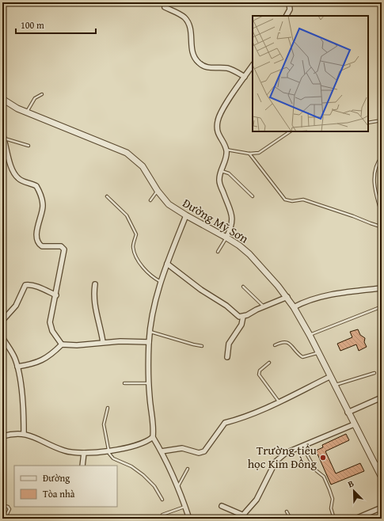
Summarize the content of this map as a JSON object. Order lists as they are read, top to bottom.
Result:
{
  "streets": {
    "street": ["Đường Mỹ Sơn"]
  },
  "places": ["Trường tiểu học Kim Đồng"],
  "legend": ["Đường", "Tòa nhà"],
  "scale_bar": "100 m",
  "north": "top left"
}
